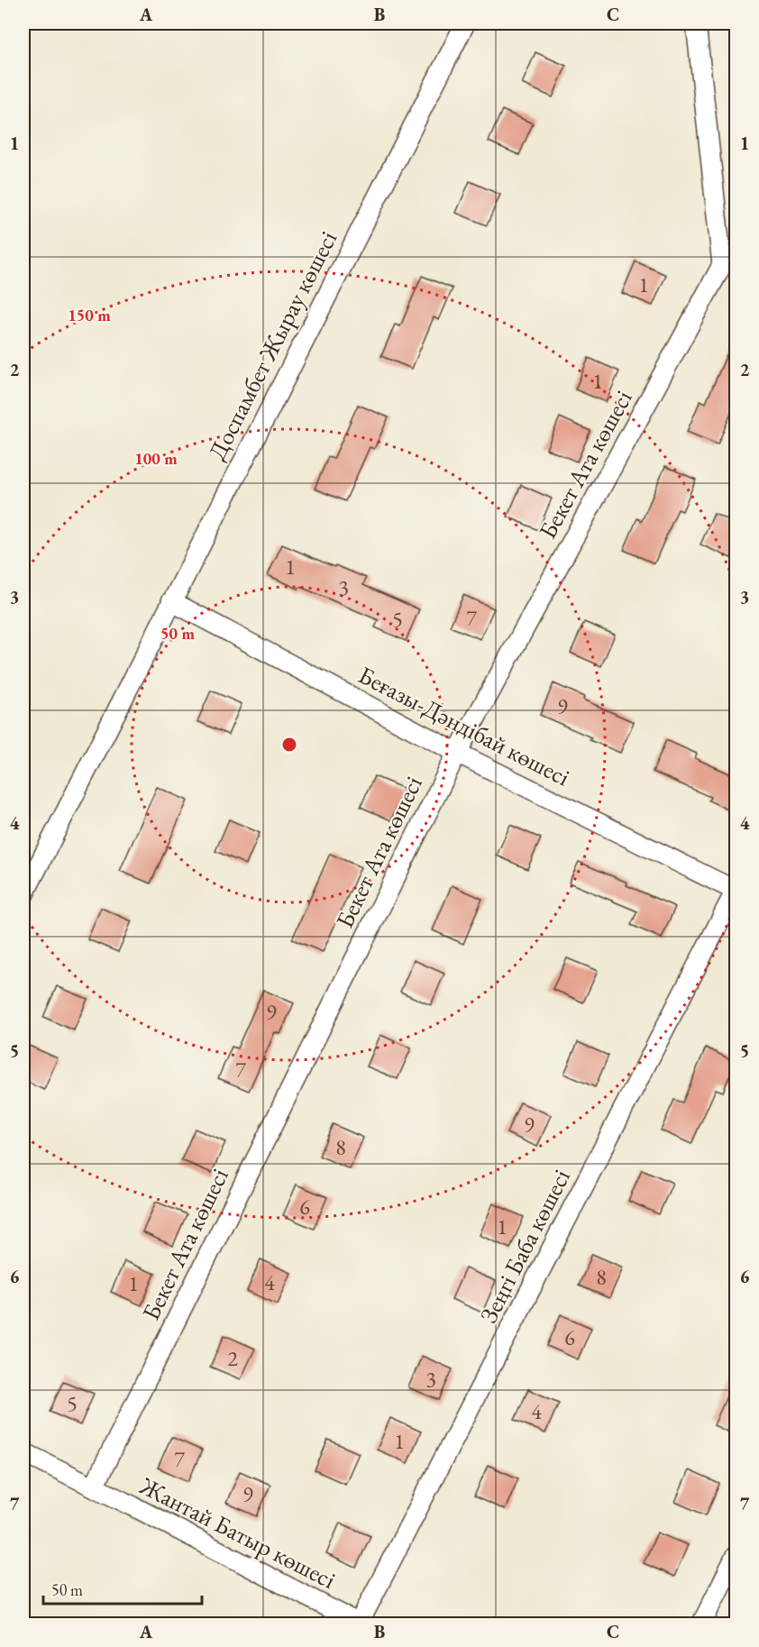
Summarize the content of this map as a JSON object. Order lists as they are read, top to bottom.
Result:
{
  "streets": {
    "street": [
      "Доспамбет Жырау көшесі",
      "Бекет Ата көшесі",
      "Беғазы-Дәндібай көшесі",
      "Зеңгі Баба көшесі",
      "Жантай Батыр көшесі"
    ]
  },
  "crossings": [
    ["Доспамбет Жырау көшесі", "Беғазы-Дәндібай көшесі"],
    ["Бекет Ата көшесі", "Беғазы-Дәндібай көшесі"],
    ["Бекет Ата көшесі", "Жантай Батыр көшесі"],
    ["Беғазы-Дәндібай көшесі", "Зеңгі Баба көшесі"],
    ["Зеңгі Баба көшесі", "Жантай Батыр көшесі"]
  ],
  "house_numbers": [
    "1",
    "1",
    "1",
    "3",
    "7",
    "5",
    "9",
    "9",
    "7",
    "9",
    "8",
    "6",
    "1",
    "8",
    "4",
    "1",
    "6",
    "2",
    "3",
    "5",
    "4",
    "1",
    "7",
    "9"
  ],
  "scale_bar": "50 m",
  "grid": {
    "columns": ["A", "B", "C"],
    "rows": [
      "1",
      "2",
      "3",
      "4",
      "5",
      "6",
      "7"
    ]
  },
  "rings": ["150 m", "100 m", "50 m"]
}
